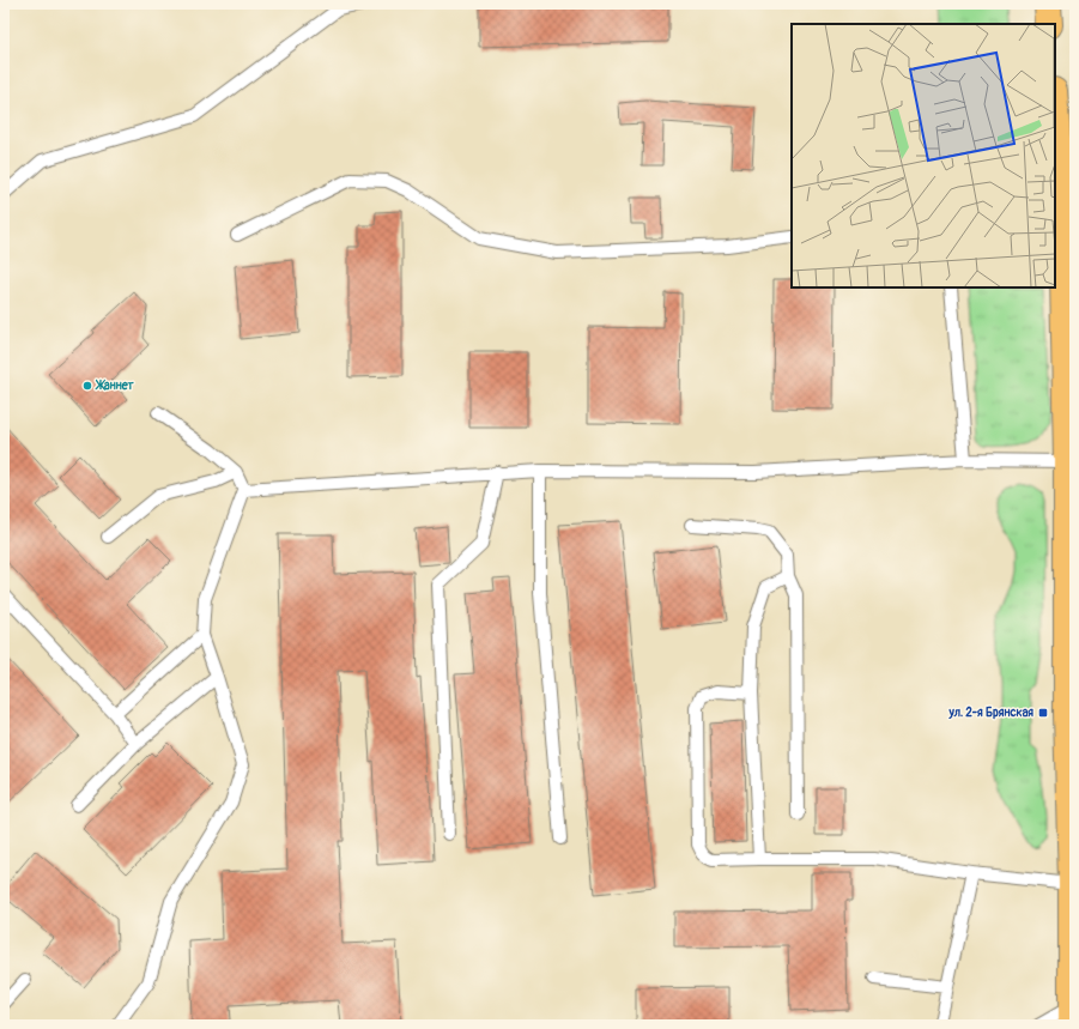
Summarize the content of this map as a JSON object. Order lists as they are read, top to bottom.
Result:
{
  "places": {
    "other": ["Жаннет"],
    "transit": ["ул. 2-я Брянская"]
  }
}
